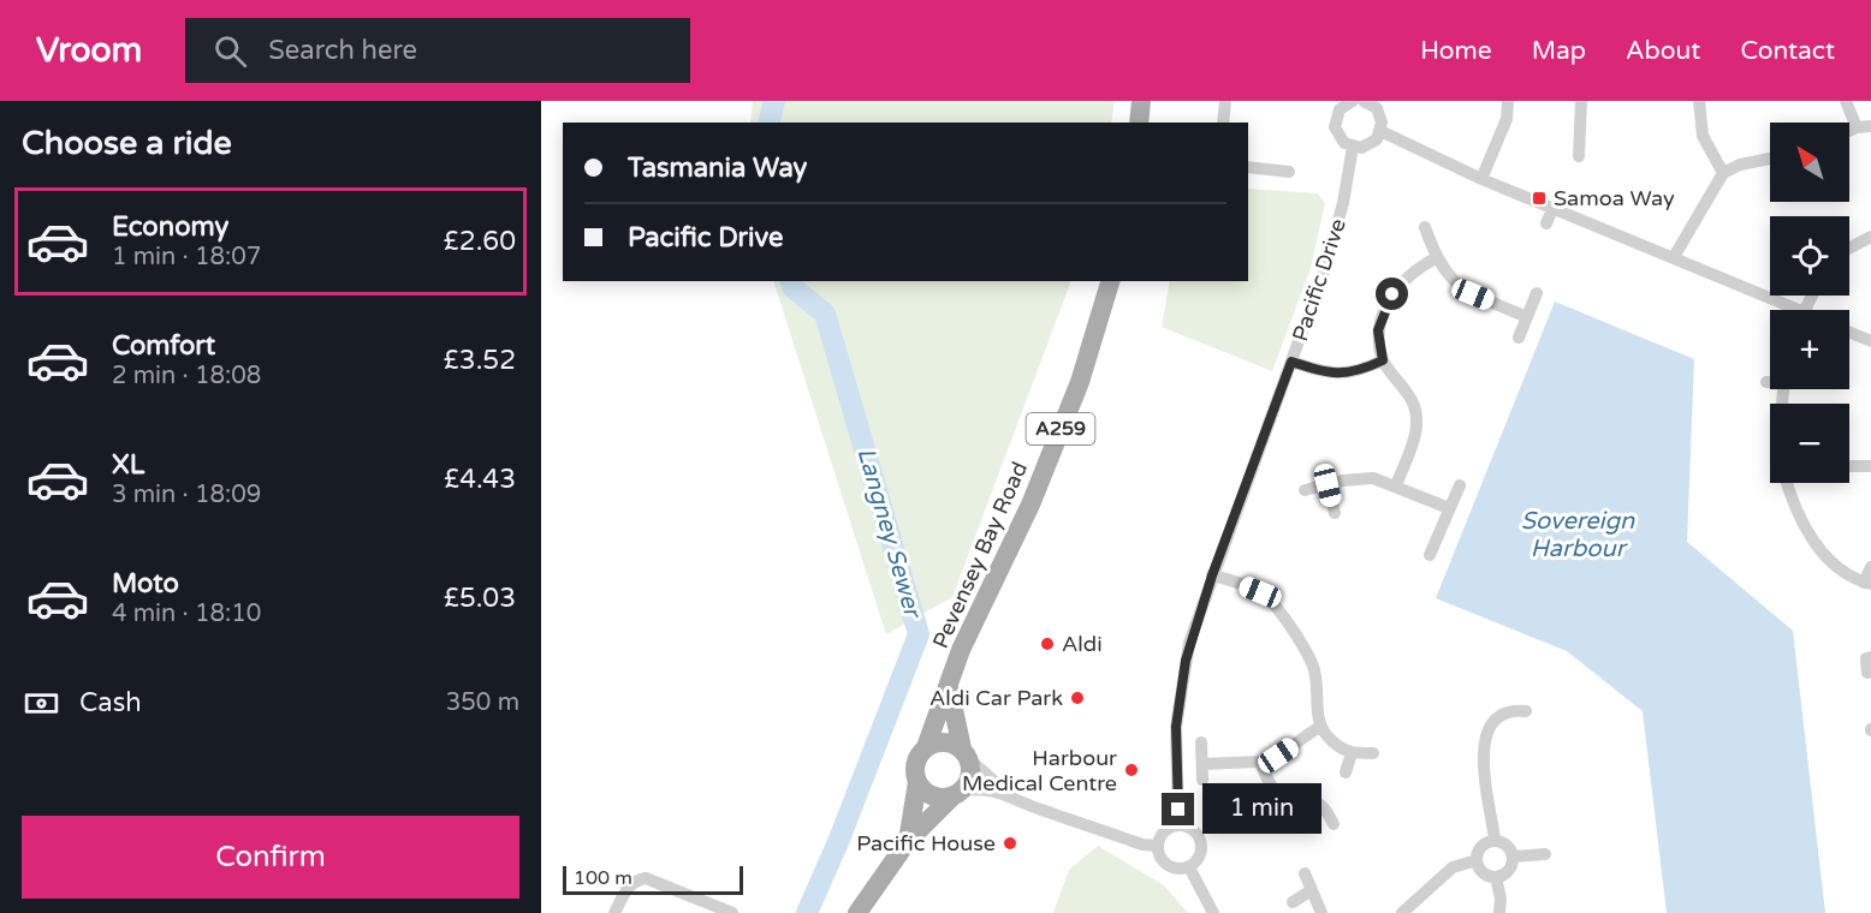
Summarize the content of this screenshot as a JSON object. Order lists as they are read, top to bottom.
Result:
{
  "streets": {
    "main road": ["A259", "Pevensey Bay Road"],
    "street": ["Pacific Drive"]
  },
  "water": ["Sovereign Harbour", "Langney Sewer"],
  "places": {
    "transit": ["Samoa Way"],
    "other": [
      "Aldi",
      "Aldi Car Park",
      "Harbour Medical Centre",
      "Pacific House"
    ]
  },
  "scale_bar": "100 m",
  "north": "top left",
  "page": {
    "header": "Vroom",
    "search": "Search here",
    "nav": [
      "Home",
      "Map",
      "About",
      "Contact"
    ],
    "heading": "Choose a ride",
    "map_buttons": ["+", "−"],
    "banner": ["Tasmania Way", "Pacific Drive"],
    "list": [
      {
        "name": "Economy",
        "note": "1 min · 18:07",
        "value": "£2.60"
      },
      {
        "name": "Comfort",
        "note": "2 min · 18:08",
        "value": "£3.52"
      },
      {
        "name": "XL",
        "note": "3 min · 18:09",
        "value": "£4.43"
      },
      {
        "name": "Moto",
        "note": "4 min · 18:10",
        "value": "£5.03"
      }
    ],
    "pay": ["Cash", "350 m"],
    "bubble": "1 min",
    "buttons": "Confirm",
    "scale": "100 m"
  }
}
